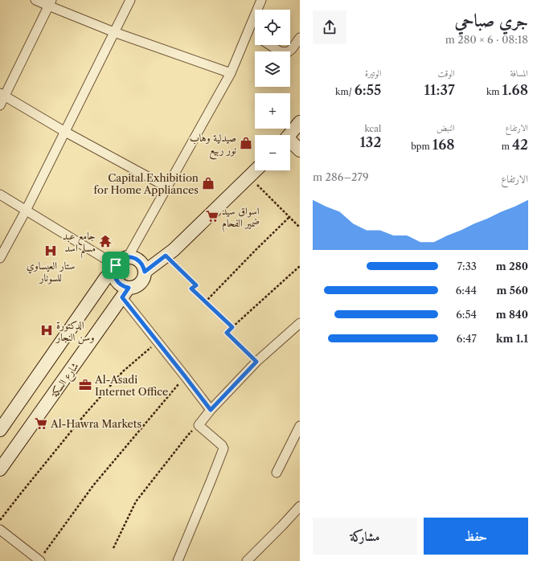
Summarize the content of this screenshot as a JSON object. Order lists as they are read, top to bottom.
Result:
{
  "streets": {
    "street": ["شارع السكة"]
  },
  "places": {
    "shop": ["صيدلية وهاب نور ربيع", "Capital Exhibition for Home Appliances"],
    "supermarket": ["اسواق سيد ضمير الفحام", "Al-Hawra Markets"],
    "temple": ["جامع عبد مسلم اسد"],
    "hospital": ["ستار العيساوي للسونار", "الدكتورة وسن النجار"],
    "office": ["Al-Asadi Internet Office"]
  },
  "page": {
    "heading": ["جري صباحي", "08:18 · 6 × 280 m"],
    "map_buttons": ["+", "−"],
    "stats": [
      ["المسافة", "1.68 km"],
      ["الوقت", "11:37"],
      ["الوتيرة", "6:55 /km"],
      ["الارتفاع", "42 m"],
      ["النبض", "168 bpm"],
      ["kcal", "132"]
    ],
    "chart": ["الارتفاع", "279–286 m"],
    "list": [
      {
        "name": "280 m",
        "note": "7:33"
      },
      {
        "name": "560 m",
        "note": "6:44"
      },
      {
        "name": "840 m",
        "note": "6:54"
      },
      {
        "name": "1.1 km",
        "note": "6:47"
      }
    ],
    "buttons": ["حفظ", "مشاركة"]
  }
}
